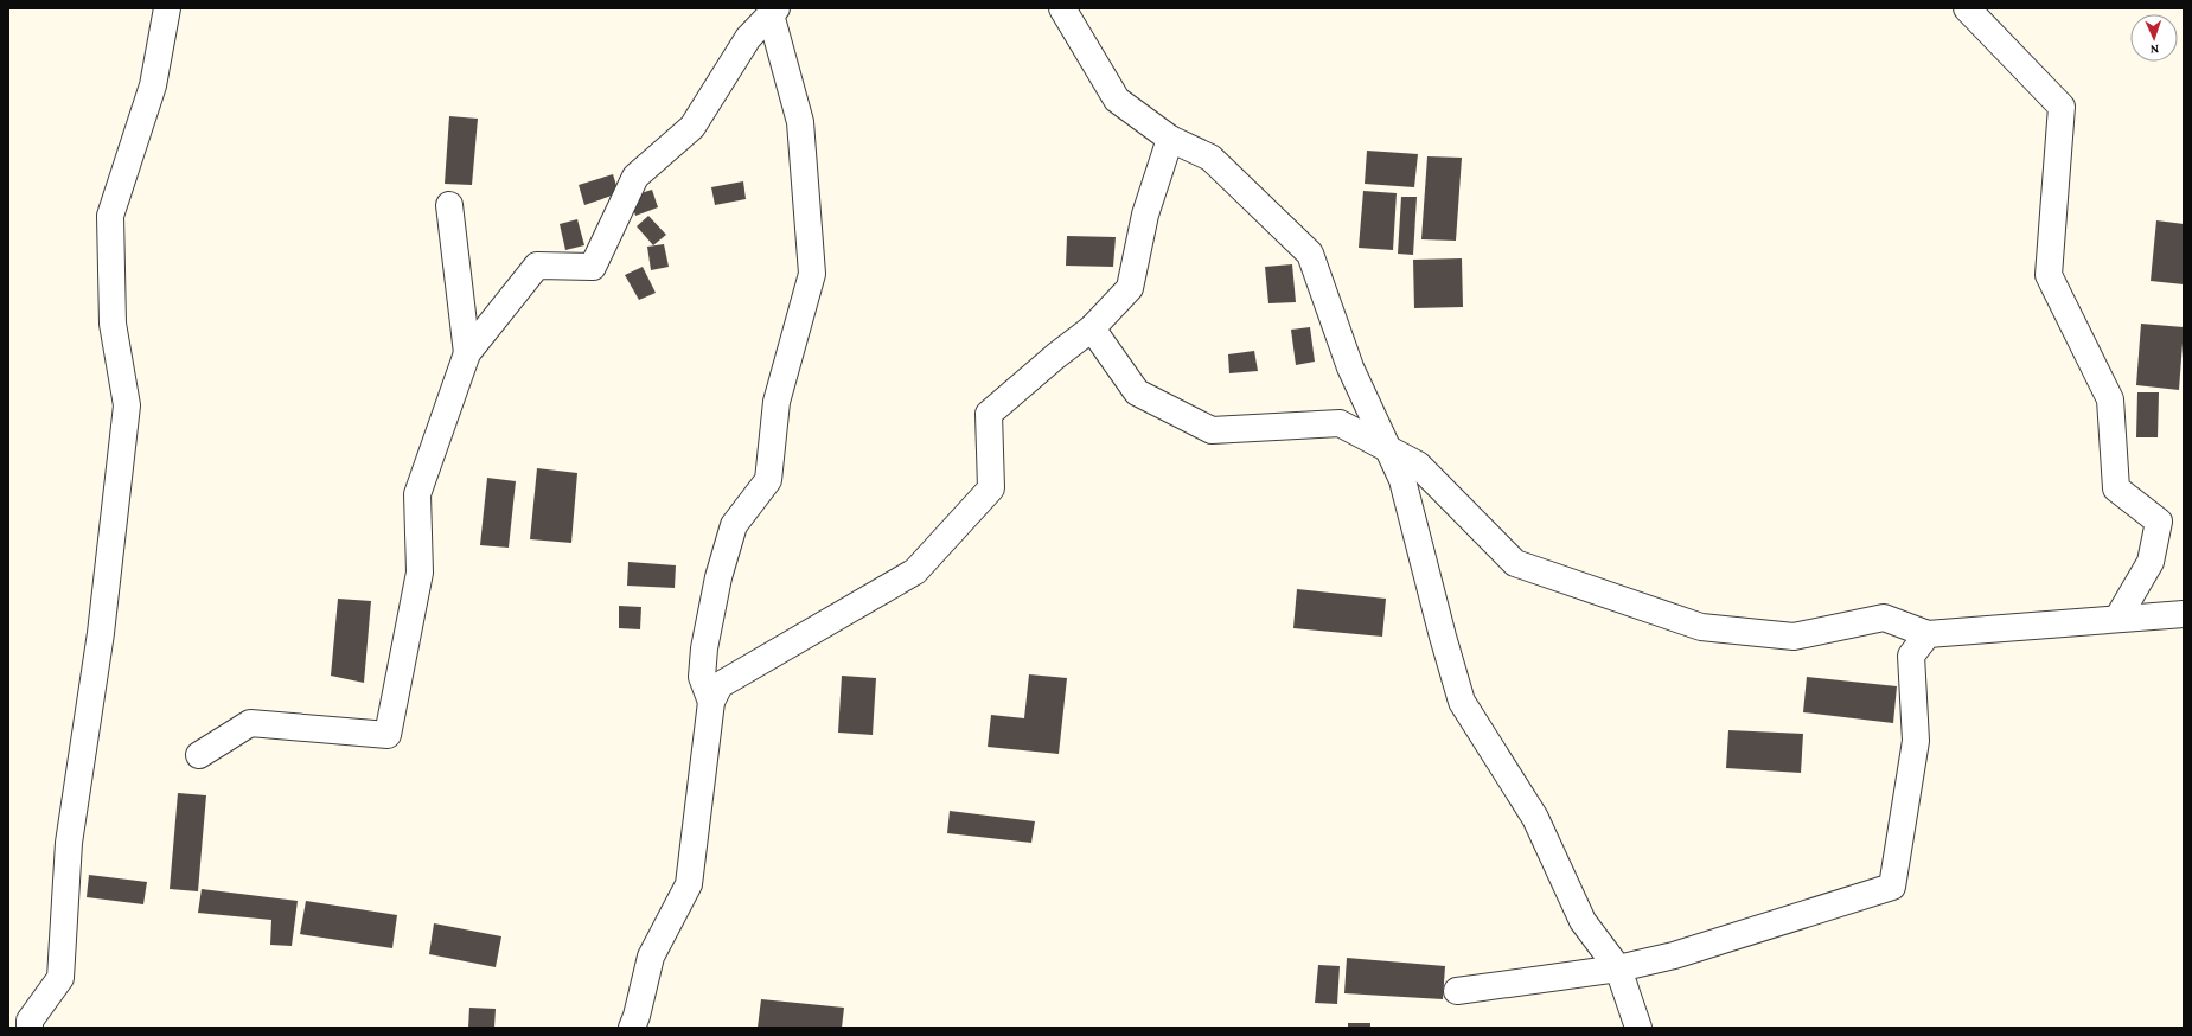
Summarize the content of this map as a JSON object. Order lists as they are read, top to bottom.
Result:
{
  "north": "bottom"
}
